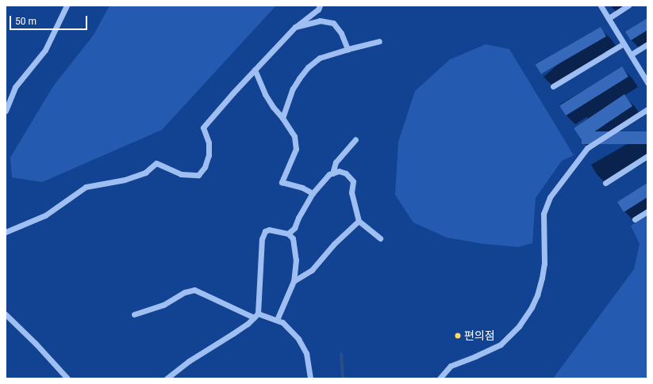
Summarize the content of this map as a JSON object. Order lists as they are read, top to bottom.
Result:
{
  "places": ["편의점"],
  "scale_bar": "50 m"
}
